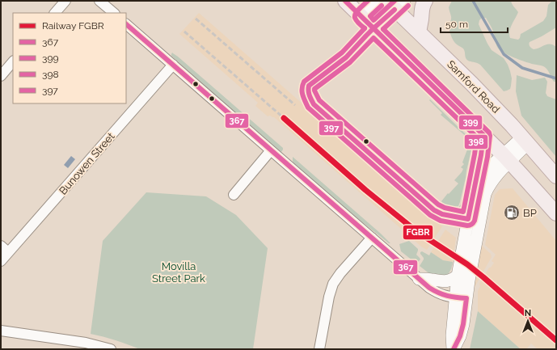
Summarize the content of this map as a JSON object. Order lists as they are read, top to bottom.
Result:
{
  "streets": {
    "main road": ["Samford Road"],
    "street": ["Bunowen Street"]
  },
  "parks": ["Movilla Street Park"],
  "places": {
    "fuel station": ["BP"]
  },
  "lines": [
    "transit line 399",
    "transit line 398",
    "transit line 397",
    "transit line 367",
    "rail line FGBR"
  ],
  "legend": [
    "Railway FGBR",
    "367",
    "399",
    "398",
    "397"
  ],
  "scale_bar": "50 m",
  "north": "top"
}
